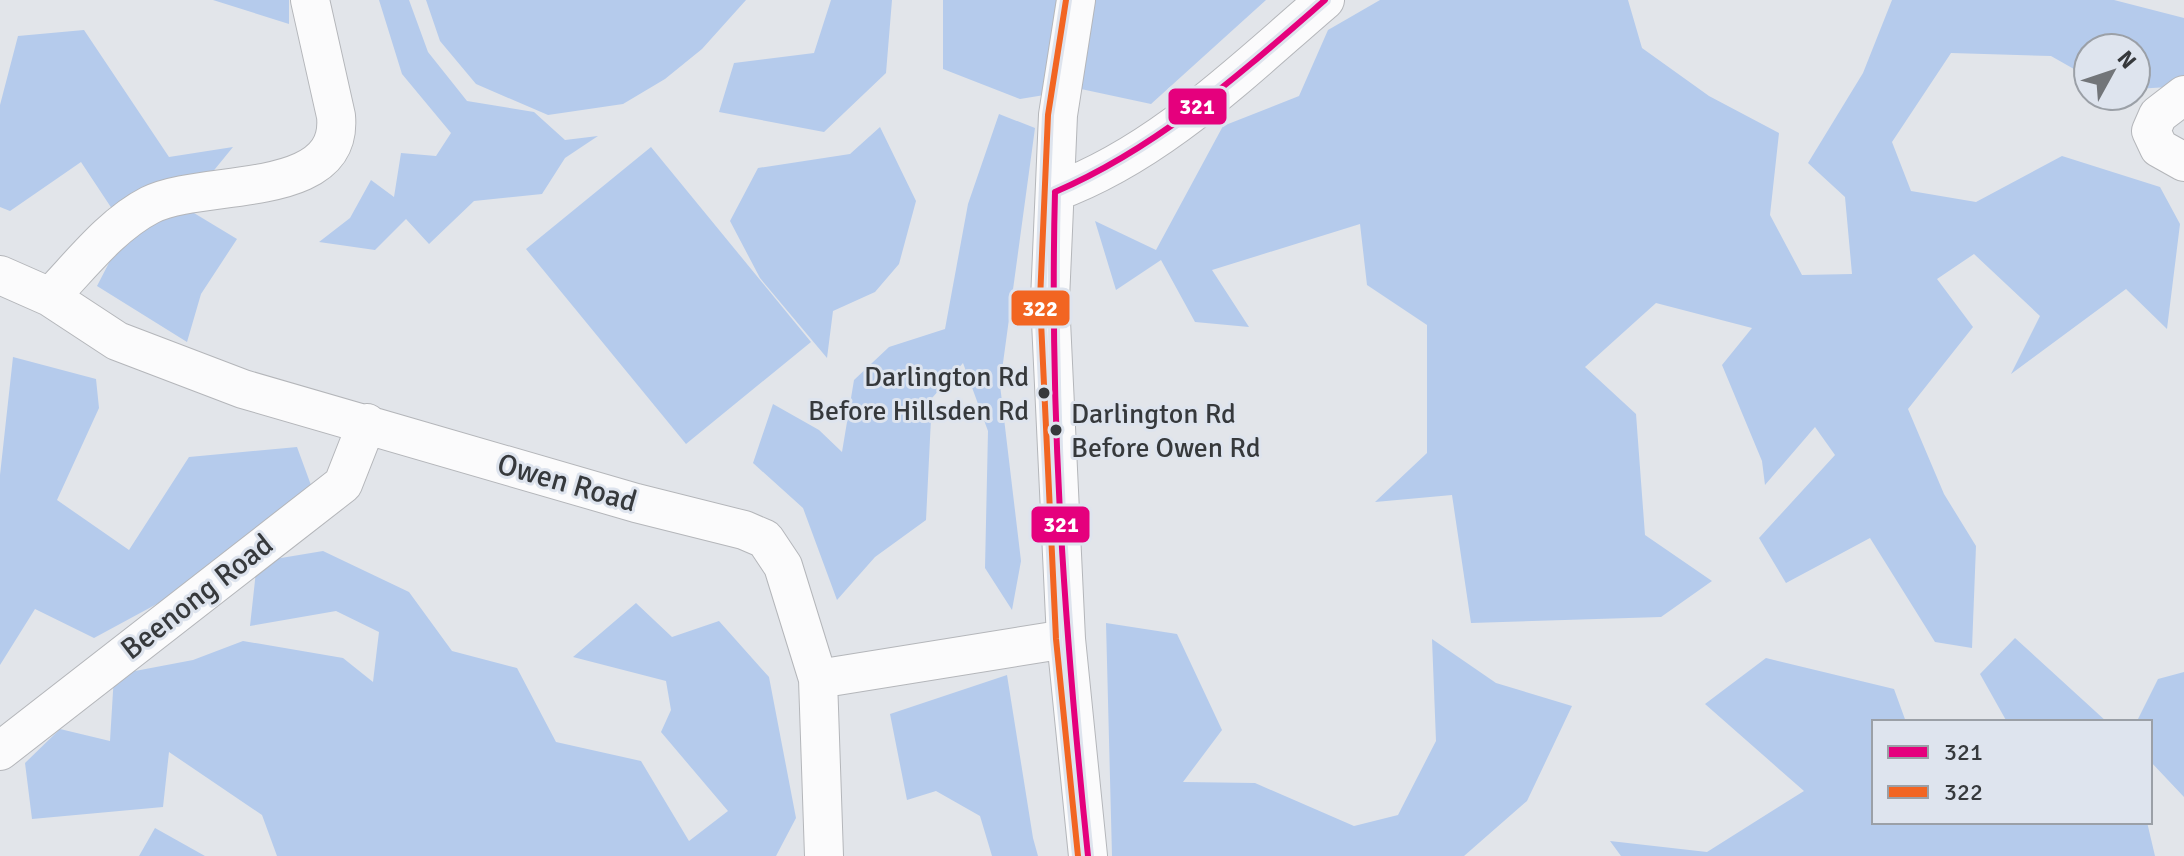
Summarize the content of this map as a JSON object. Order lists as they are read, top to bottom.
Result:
{
  "streets": {
    "street": ["Owen Road", "Beenong Road"]
  },
  "crossings": [
    ["Owen Road", "Beenong Road"]
  ],
  "places": ["Darlington Rd Before Hillsden Rd", "Darlington Rd Before Owen Rd"],
  "lines": ["transit line 321", "transit line 322"],
  "legend": ["321", "322"],
  "north": "top right"
}
